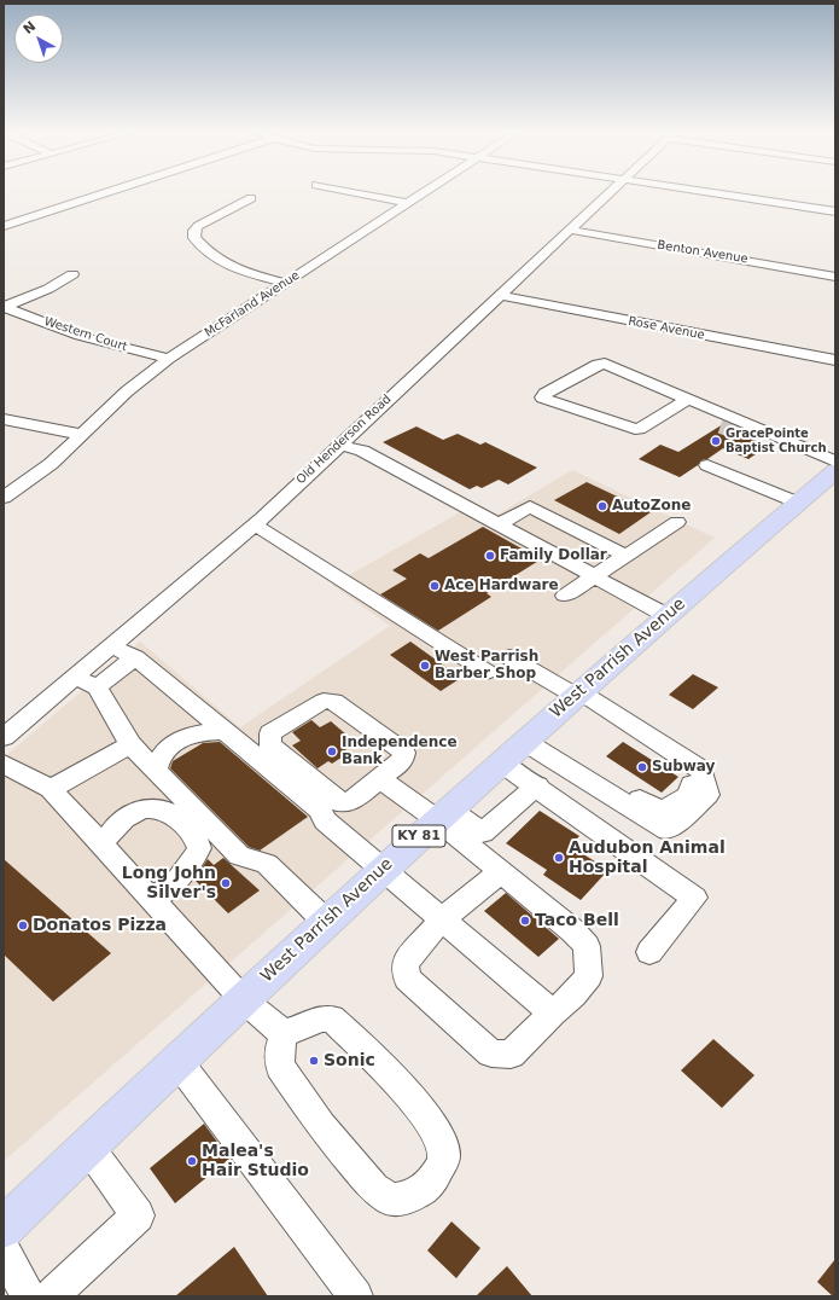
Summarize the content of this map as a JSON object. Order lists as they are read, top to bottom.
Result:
{
  "streets": {
    "main road": ["West Parrish Avenue", "KY 81"],
    "street": [
      "Benton Avenue",
      "McFarland Avenue",
      "Rose Avenue",
      "Western Court",
      "Old Henderson Road"
    ]
  },
  "crossings": [
    ["Benton Avenue", "Old Henderson Road"],
    ["McFarland Avenue", "Western Court"],
    ["Rose Avenue", "Old Henderson Road"]
  ],
  "places": [
    "GracePointe Baptist Church",
    "AutoZone",
    "Family Dollar",
    "Ace Hardware",
    "West Parrish Barber Shop",
    "Independence Bank",
    "Subway",
    "Audubon Animal Hospital",
    "Long John Silver's",
    "Taco Bell",
    "Donatos Pizza",
    "Sonic",
    "Malea's Hair Studio"
  ],
  "north": "top left"
}
